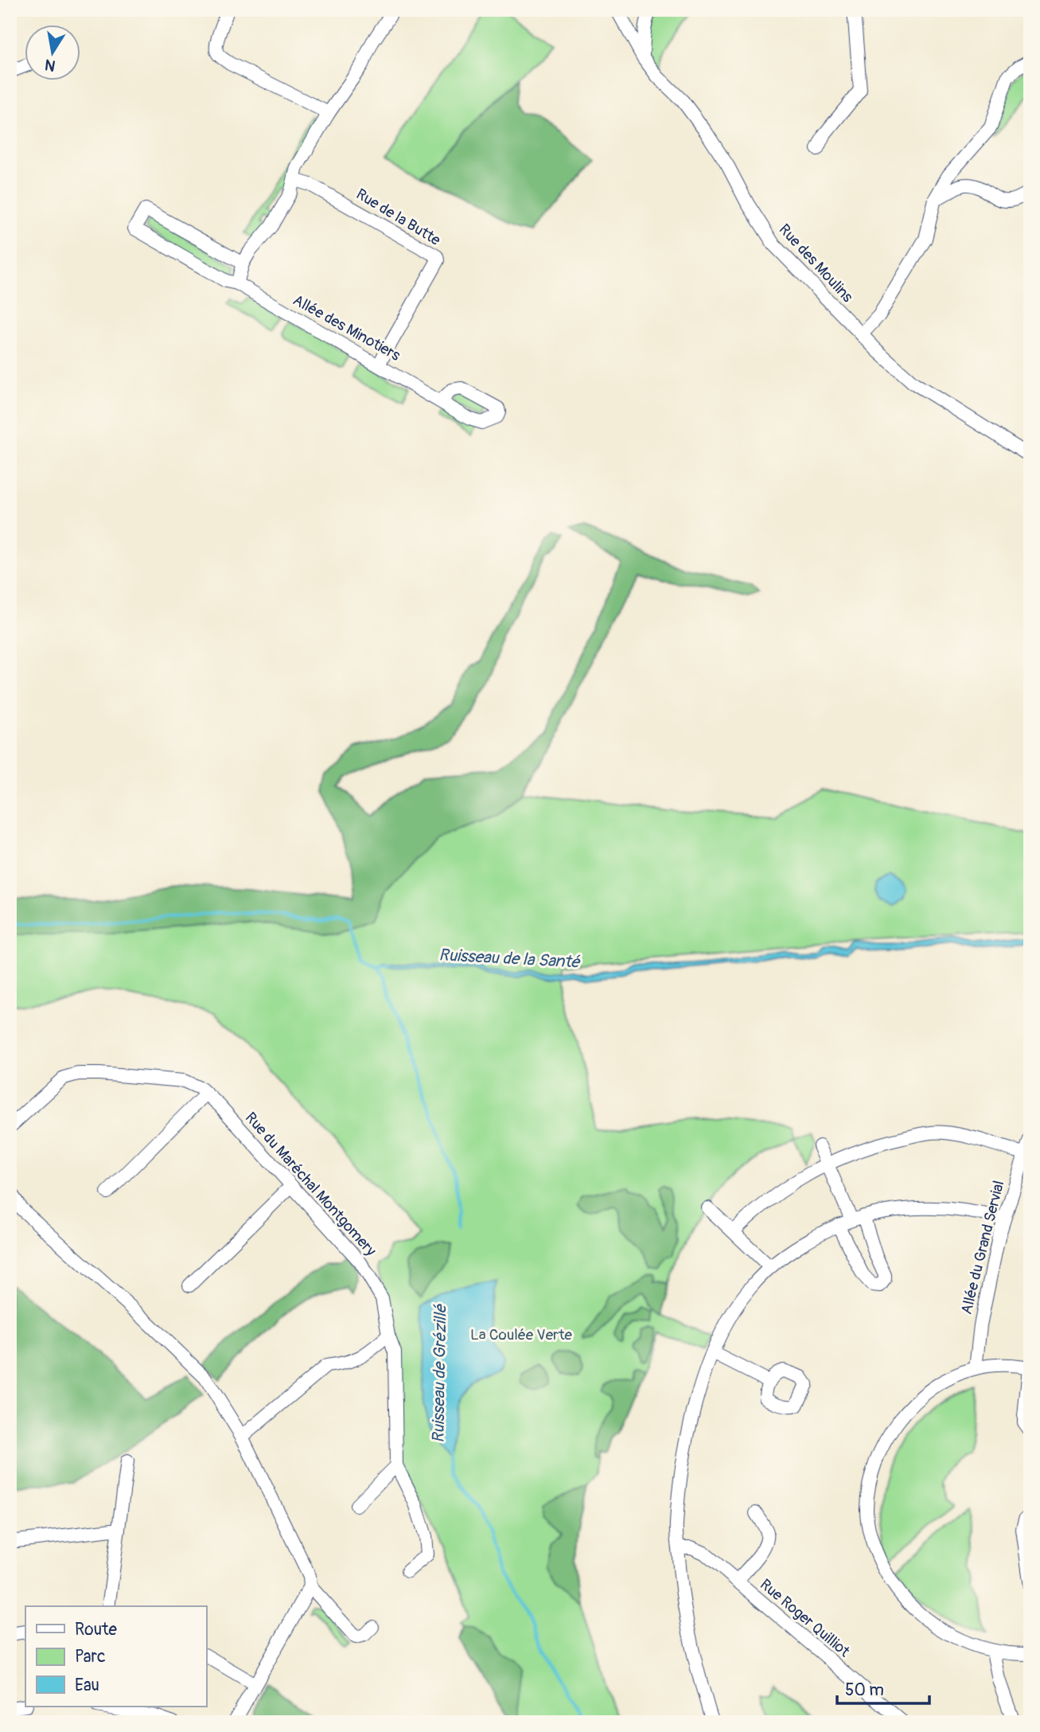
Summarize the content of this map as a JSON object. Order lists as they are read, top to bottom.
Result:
{
  "streets": {
    "street": [
      "Rue de la Butte",
      "Rue des Moulins",
      "Allée des Minotiers",
      "Rue du Maréchal Montgomery",
      "Allée du Grand Servial",
      "Rue Roger Quilliot"
    ]
  },
  "crossings": [
    ["Rue de la Butte", "Allée des Minotiers"]
  ],
  "water": ["Ruisseau de la Santé", "Ruisseau de Grézillé"],
  "parks": ["La Coulée Verte"],
  "legend": ["Route", "Parc", "Eau"],
  "scale_bar": "50 m",
  "north": "bottom"
}
